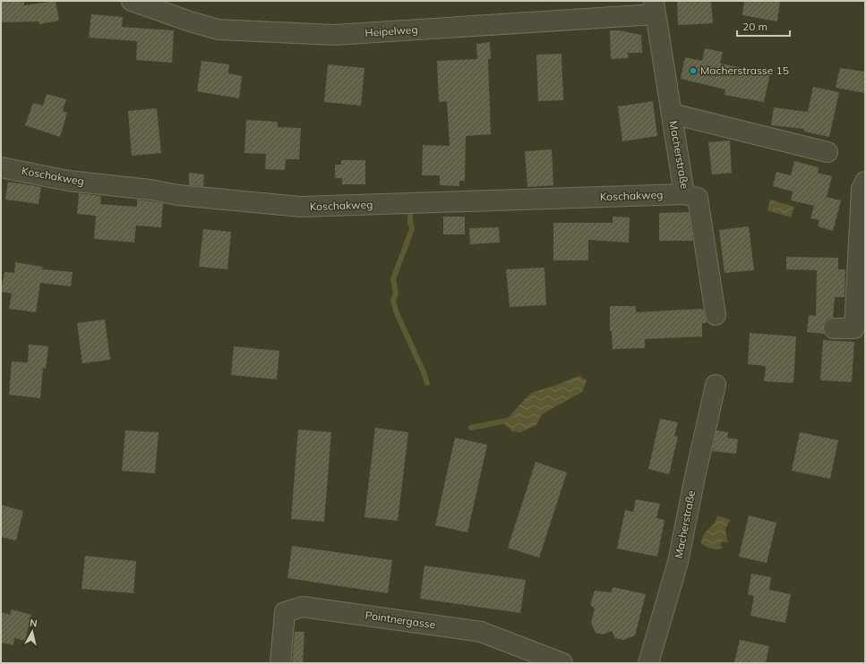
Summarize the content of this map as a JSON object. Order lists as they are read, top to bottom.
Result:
{
  "streets": {
    "street": [
      "Heipelweg",
      "Macherstraße",
      "Koschakweg",
      "Pointnergasse"
    ]
  },
  "crossings": [
    ["Heipelweg", "Macherstraße"],
    ["Macherstraße", "Koschakweg"]
  ],
  "places": ["Macherstrasse 15"],
  "scale_bar": "20 m",
  "north": "top"
}
